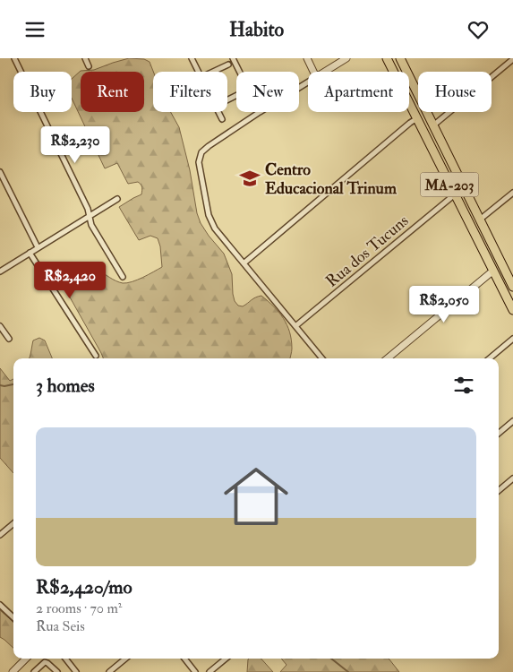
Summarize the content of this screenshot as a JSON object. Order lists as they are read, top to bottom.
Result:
{
  "streets": {
    "main road": ["MA-203"],
    "street": ["Rua dos Tucuns"]
  },
  "crossings": [
    ["MA-203", "Rua dos Tucuns"]
  ],
  "places": {
    "school or university": ["Centro Educacional Trinum"]
  },
  "page": {
    "header": "Habito",
    "chip": [
      "Buy",
      "Rent",
      "Filters",
      "New",
      "Apartment",
      "House"
    ],
    "price": ["R$2,230", "R$2,420", "R$2,050"],
    "heading": "3 homes",
    "list": [
      {
        "name": "R$2,420/mo",
        "note": "2 rooms · 70 m² · Rua Seis"
      }
    ]
  }
}
